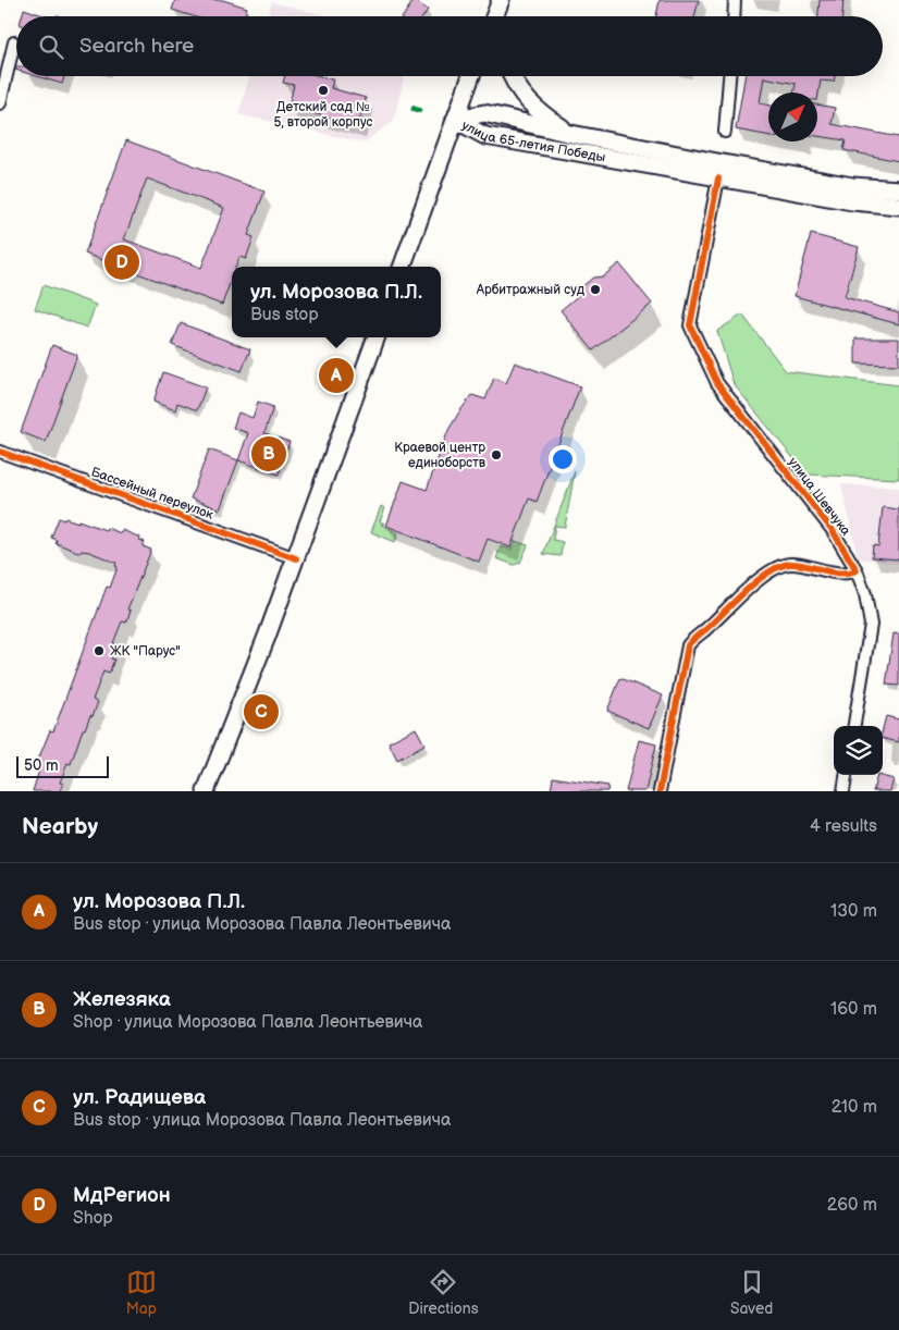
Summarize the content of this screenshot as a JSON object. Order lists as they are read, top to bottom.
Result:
{
  "streets": {
    "main road": ["улица 65-летия Победы"],
    "street": ["Бассейный переулок", "улица Шевчука"]
  },
  "crossings": [
    ["улица 65-летия Победы", "улица Шевчука"]
  ],
  "places": [
    "Детский сад № 5, второй корпус",
    "Арбитражный суд",
    "Краевой центр единоборств",
    "ЖК \"Парус\""
  ],
  "scale_bar": "50 m",
  "north": "top right",
  "page": {
    "search": "Search here",
    "pins": [
      "D",
      "A",
      "B",
      "C"
    ],
    "popup": ["ул. Морозова П.Л.", "Bus stop"],
    "scale": "50 m",
    "heading": ["Nearby", "4 results"],
    "list": [
      {
        "mark": "A",
        "name": "ул. Морозова П.Л.",
        "note": "Bus stop · улица Морозова Павла Леонтьевича",
        "value": "130 m"
      },
      {
        "mark": "B",
        "name": "Железяка",
        "note": "Shop · улица Морозова Павла Леонтьевича",
        "value": "160 m"
      },
      {
        "mark": "C",
        "name": "ул. Радищева",
        "note": "Bus stop · улица Морозова Павла Леонтьевича",
        "value": "210 m"
      },
      {
        "mark": "D",
        "name": "МдРегион",
        "note": "Shop",
        "value": "260 m"
      }
    ],
    "nav": ["Map", "Directions", "Saved"]
  }
}
